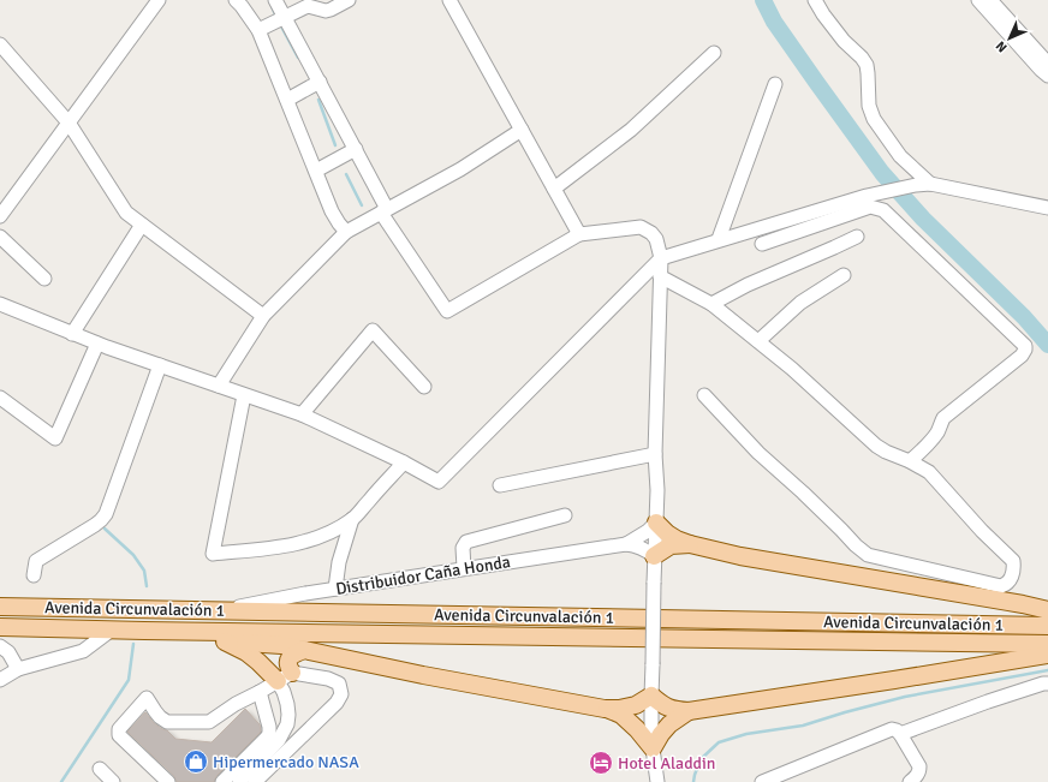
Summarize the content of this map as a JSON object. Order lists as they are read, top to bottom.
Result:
{
  "streets": {
    "main road": ["Avenida Circunvalación 1"],
    "street": ["Distribuidor Caña Honda"]
  },
  "crossings": [
    ["Distribuidor Caña Honda", "Avenida Circunvalación 1"]
  ],
  "places": {
    "shop": ["Hipermercado NASA"],
    "hotel": ["Hotel Aladdin"]
  },
  "north": "bottom left"
}
